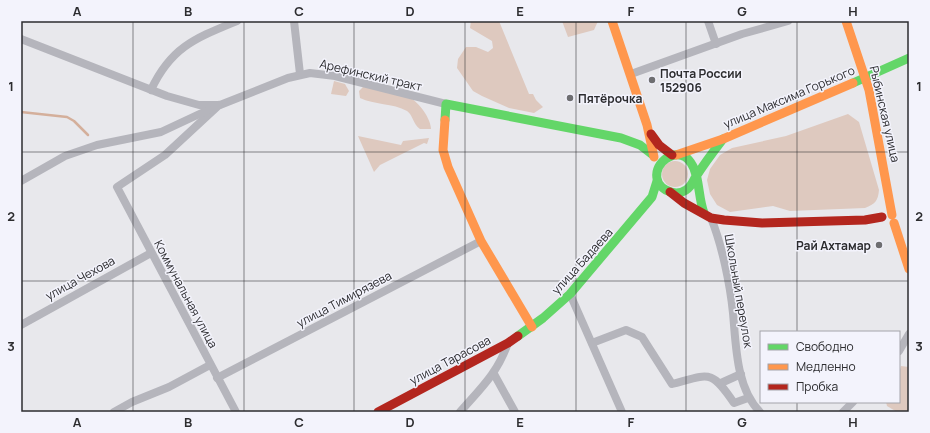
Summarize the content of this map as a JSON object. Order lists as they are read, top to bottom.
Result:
{
  "streets": {
    "street": [
      "Арефинский тракт",
      "улица Максима Горького",
      "Рыбинская улица",
      "улица Бадаева",
      "улица Чехова",
      "Школьный переулок",
      "Коммунальная улица",
      "улица Тимирязева",
      "улица Тарасова"
    ]
  },
  "crossings": [
    ["Арефинский тракт", "Коммунальная улица"],
    ["улица Максима Горького", "улица Бадаева"],
    ["улица Бадаева", "улица Тарасова"],
    ["улица Чехова", "Коммунальная улица"],
    ["Коммунальная улица", "улица Тимирязева"]
  ],
  "places": ["Почта России 152906", "Пятёрочка", "Рай Ахтамар"],
  "legend": ["Свободно", "Медленно", "Пробка"],
  "grid": {
    "columns": [
      "A",
      "B",
      "C",
      "D",
      "E",
      "F",
      "G",
      "H"
    ],
    "rows": ["1", "2", "3"]
  }
}
